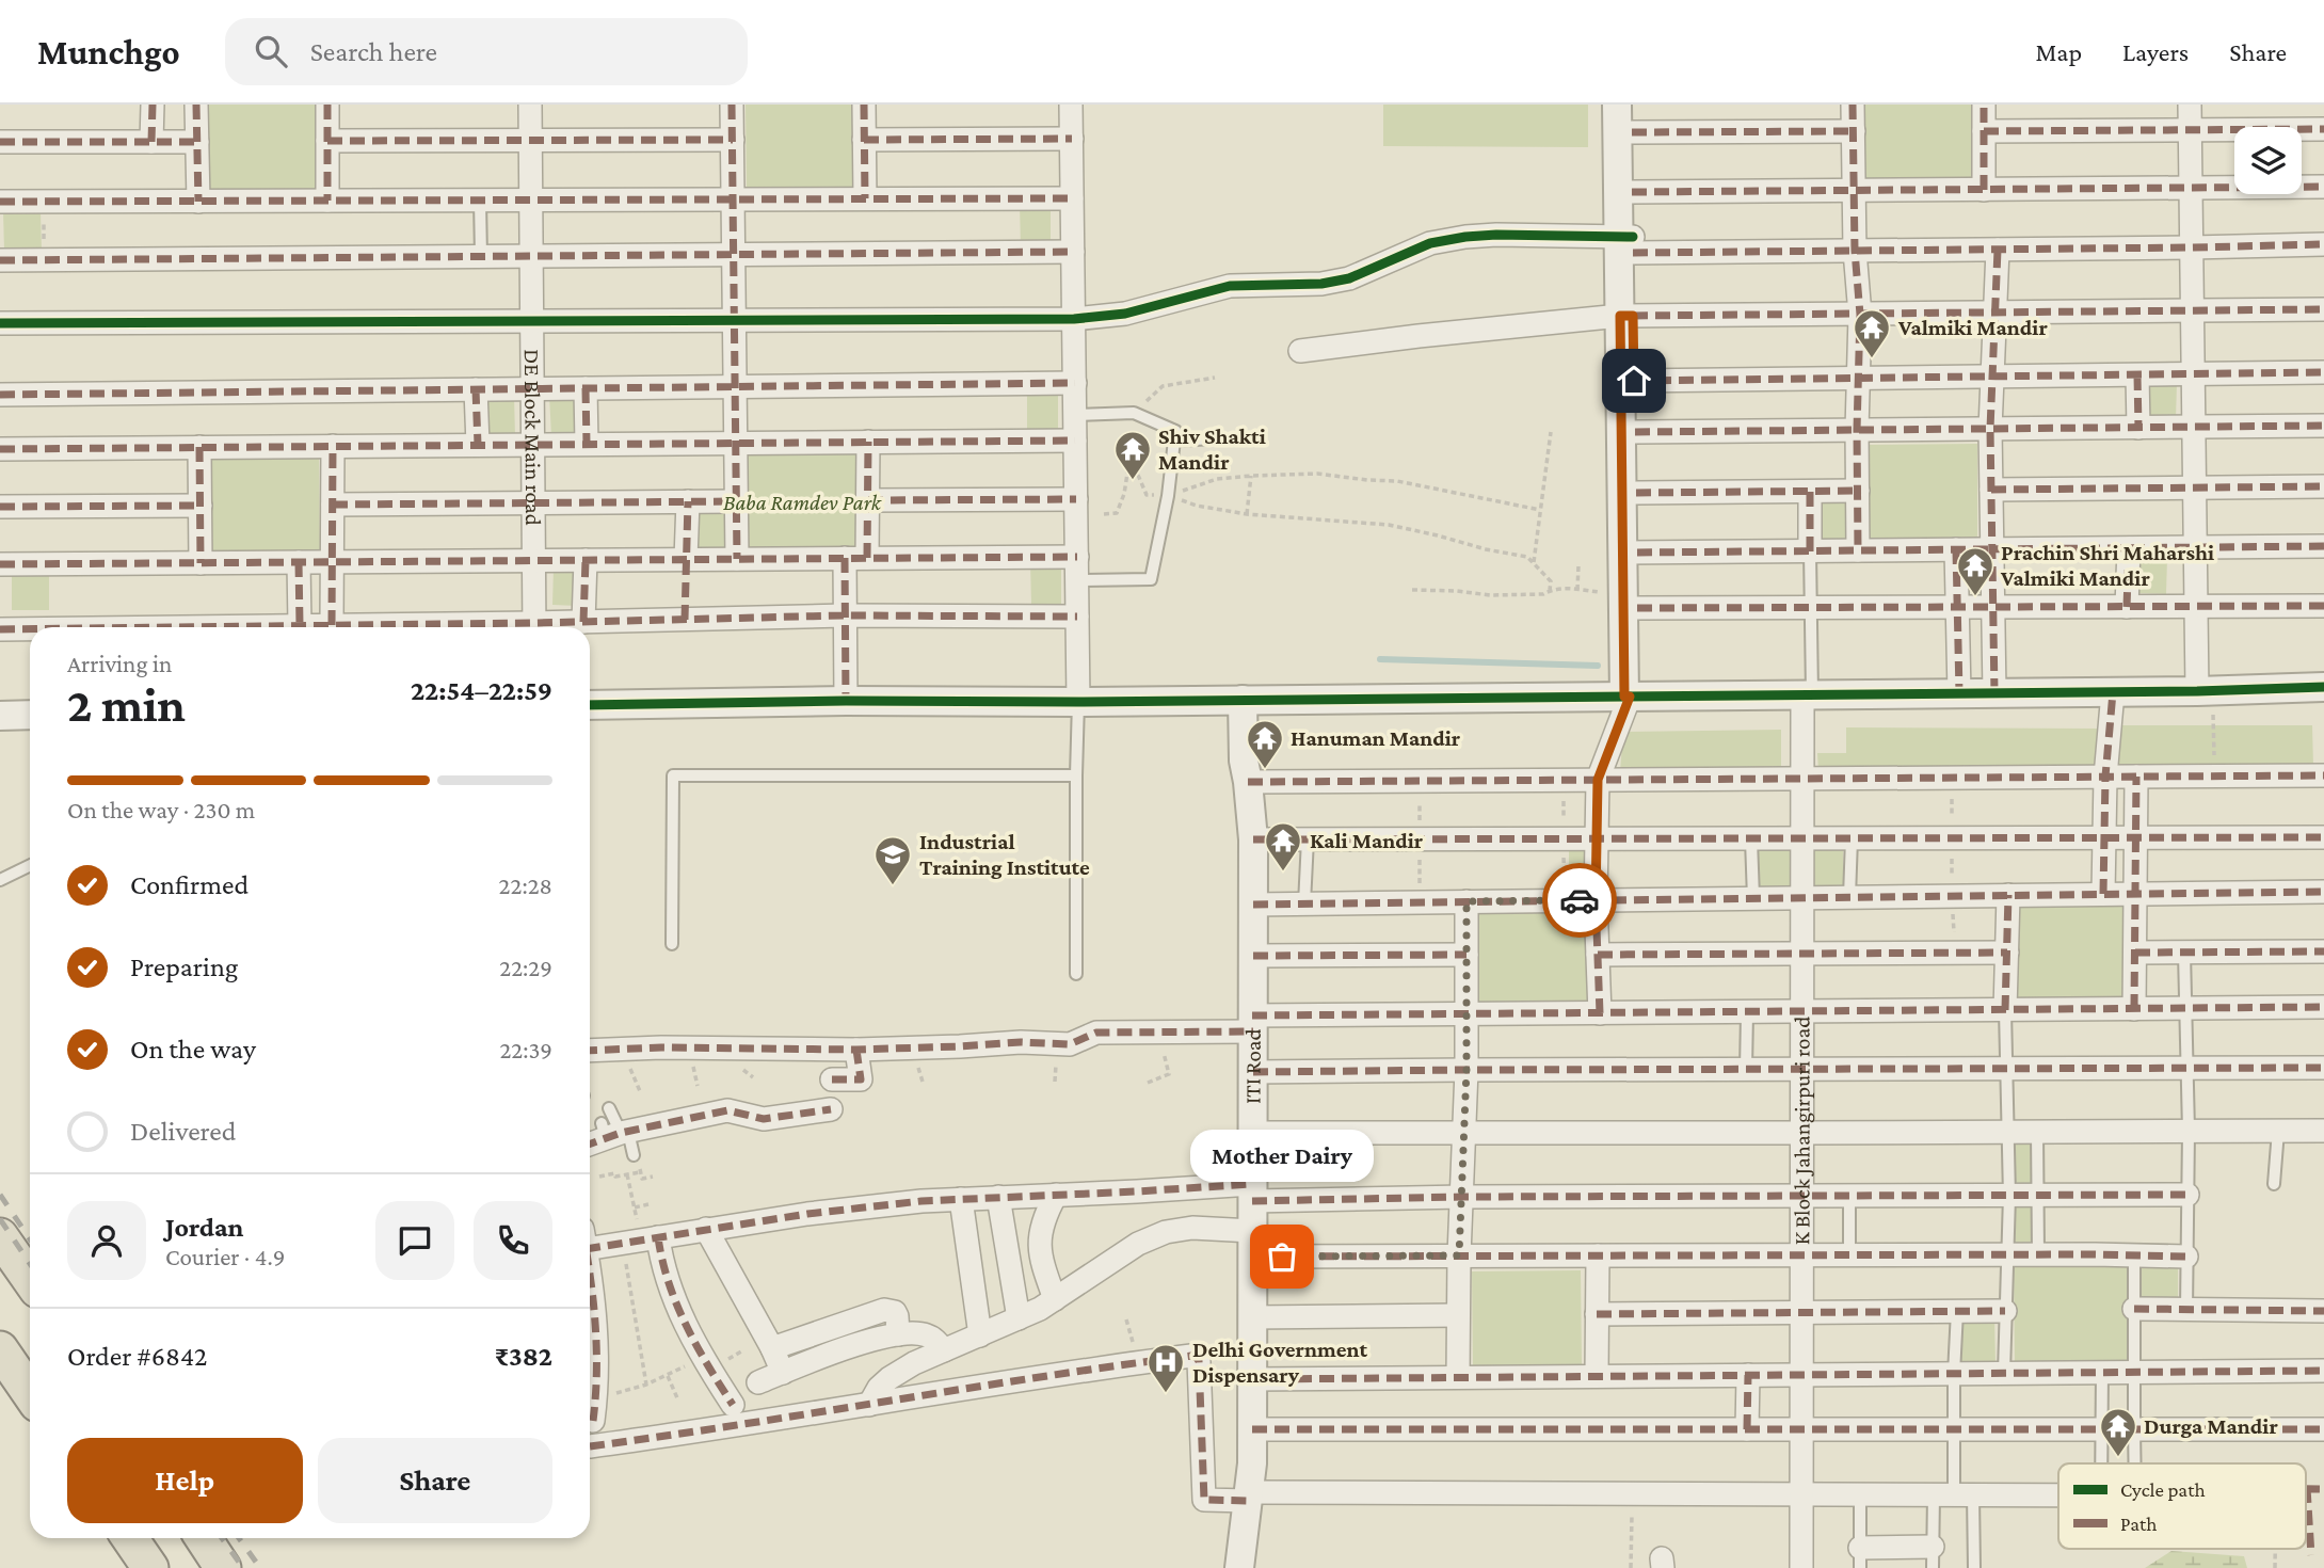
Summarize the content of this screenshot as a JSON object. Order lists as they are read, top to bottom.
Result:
{
  "streets": {
    "street": ["DE Block Main road", "ITI Road", "K Block Jahangirpuri road"]
  },
  "parks": ["Baba Ramdev Park"],
  "places": {
    "temple": [
      "Valmiki Mandir",
      "Shiv Shakti Mandir",
      "Prachin Shri Maharshi Valmiki Mandir",
      "Hanuman Mandir",
      "Kali Mandir",
      "Durga Mandir"
    ],
    "school or university": ["Industrial Training Institute"],
    "other": ["Mother Dairy"],
    "hospital": ["Delhi Government Dispensary"]
  },
  "legend": ["Cycle path", "Path"],
  "page": {
    "header": "Munchgo",
    "search": "Search here",
    "nav": ["Map", "Layers", "Share"],
    "heading": ["2 min", "Arriving in", "22:54–22:59"],
    "panel": [
      "Jordan",
      "Courier · 4.9",
      "Order #6842",
      "₹382"
    ],
    "bar": "On the way · 230 m",
    "list": [
      ["Confirmed", "22:28"],
      ["Preparing", "22:29"],
      ["On the way", "22:39"],
      "Delivered"
    ],
    "bubble": "Mother Dairy",
    "buttons": ["Help", "Share"]
  }
}
